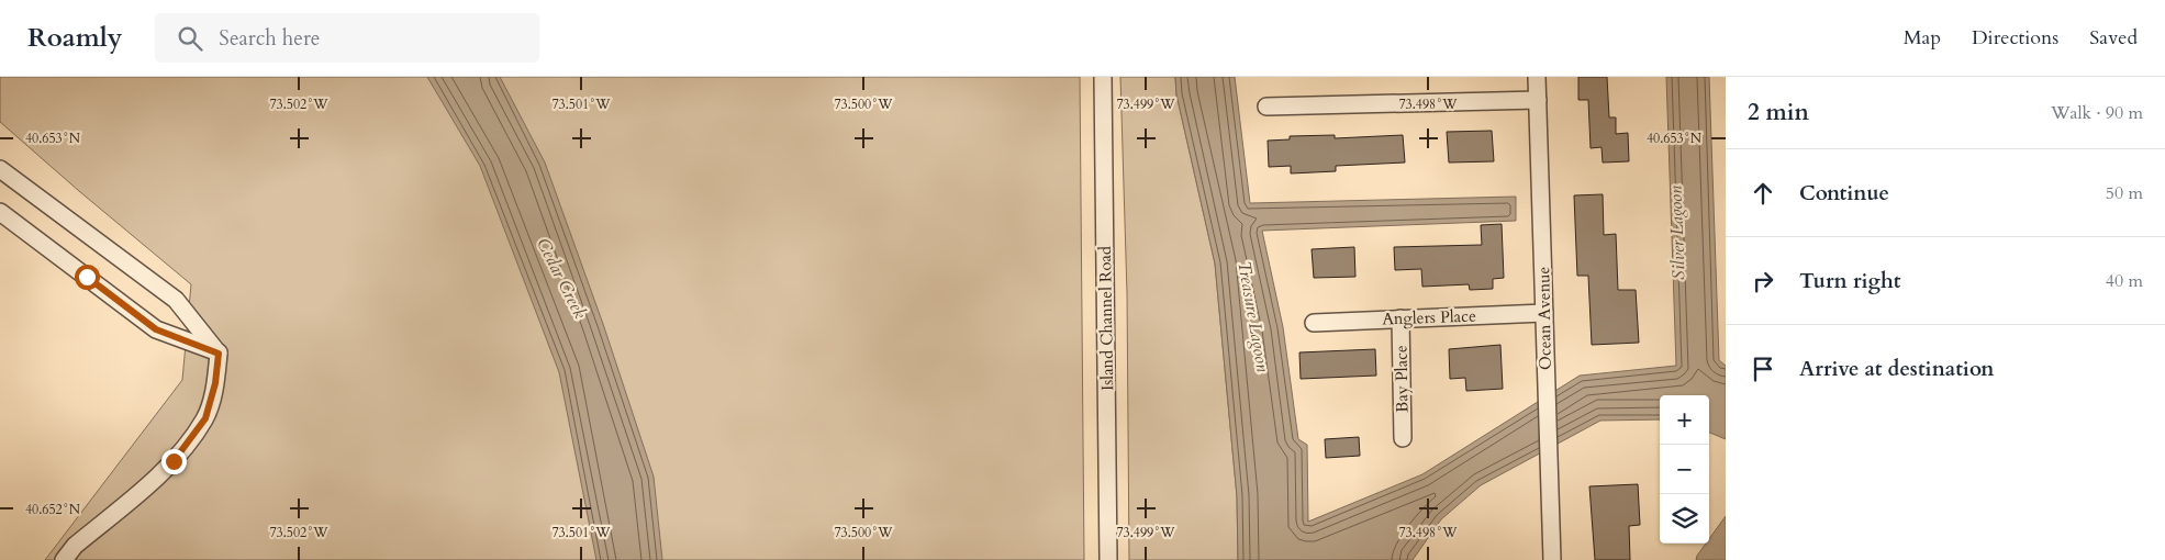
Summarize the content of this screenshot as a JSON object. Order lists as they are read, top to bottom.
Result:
{
  "streets": {
    "street": [
      "Anglers Place",
      "Island Channel Road",
      "Ocean Avenue",
      "Bay Place"
    ]
  },
  "crossings": [
    ["Anglers Place", "Ocean Avenue"],
    ["Anglers Place", "Bay Place"]
  ],
  "water": ["Silver Lagoon", "Cedar Creek", "Treasure Lagoon"],
  "page": {
    "header": "Roamly",
    "search": "Search here",
    "nav": ["Map", "Directions", "Saved"],
    "heading": ["2 min", "Walk · 90 m"],
    "list": [
      ["Continue", "50 m"],
      ["Turn right", "40 m"],
      "Arrive at destination"
    ],
    "map_buttons": ["+", "−"]
  },
  "coordinates": [
    "73.502°W",
    "73.501°W",
    "73.500°W",
    "73.499°W",
    "73.498°W",
    "40.653°N",
    "40.652°N"
  ]
}
